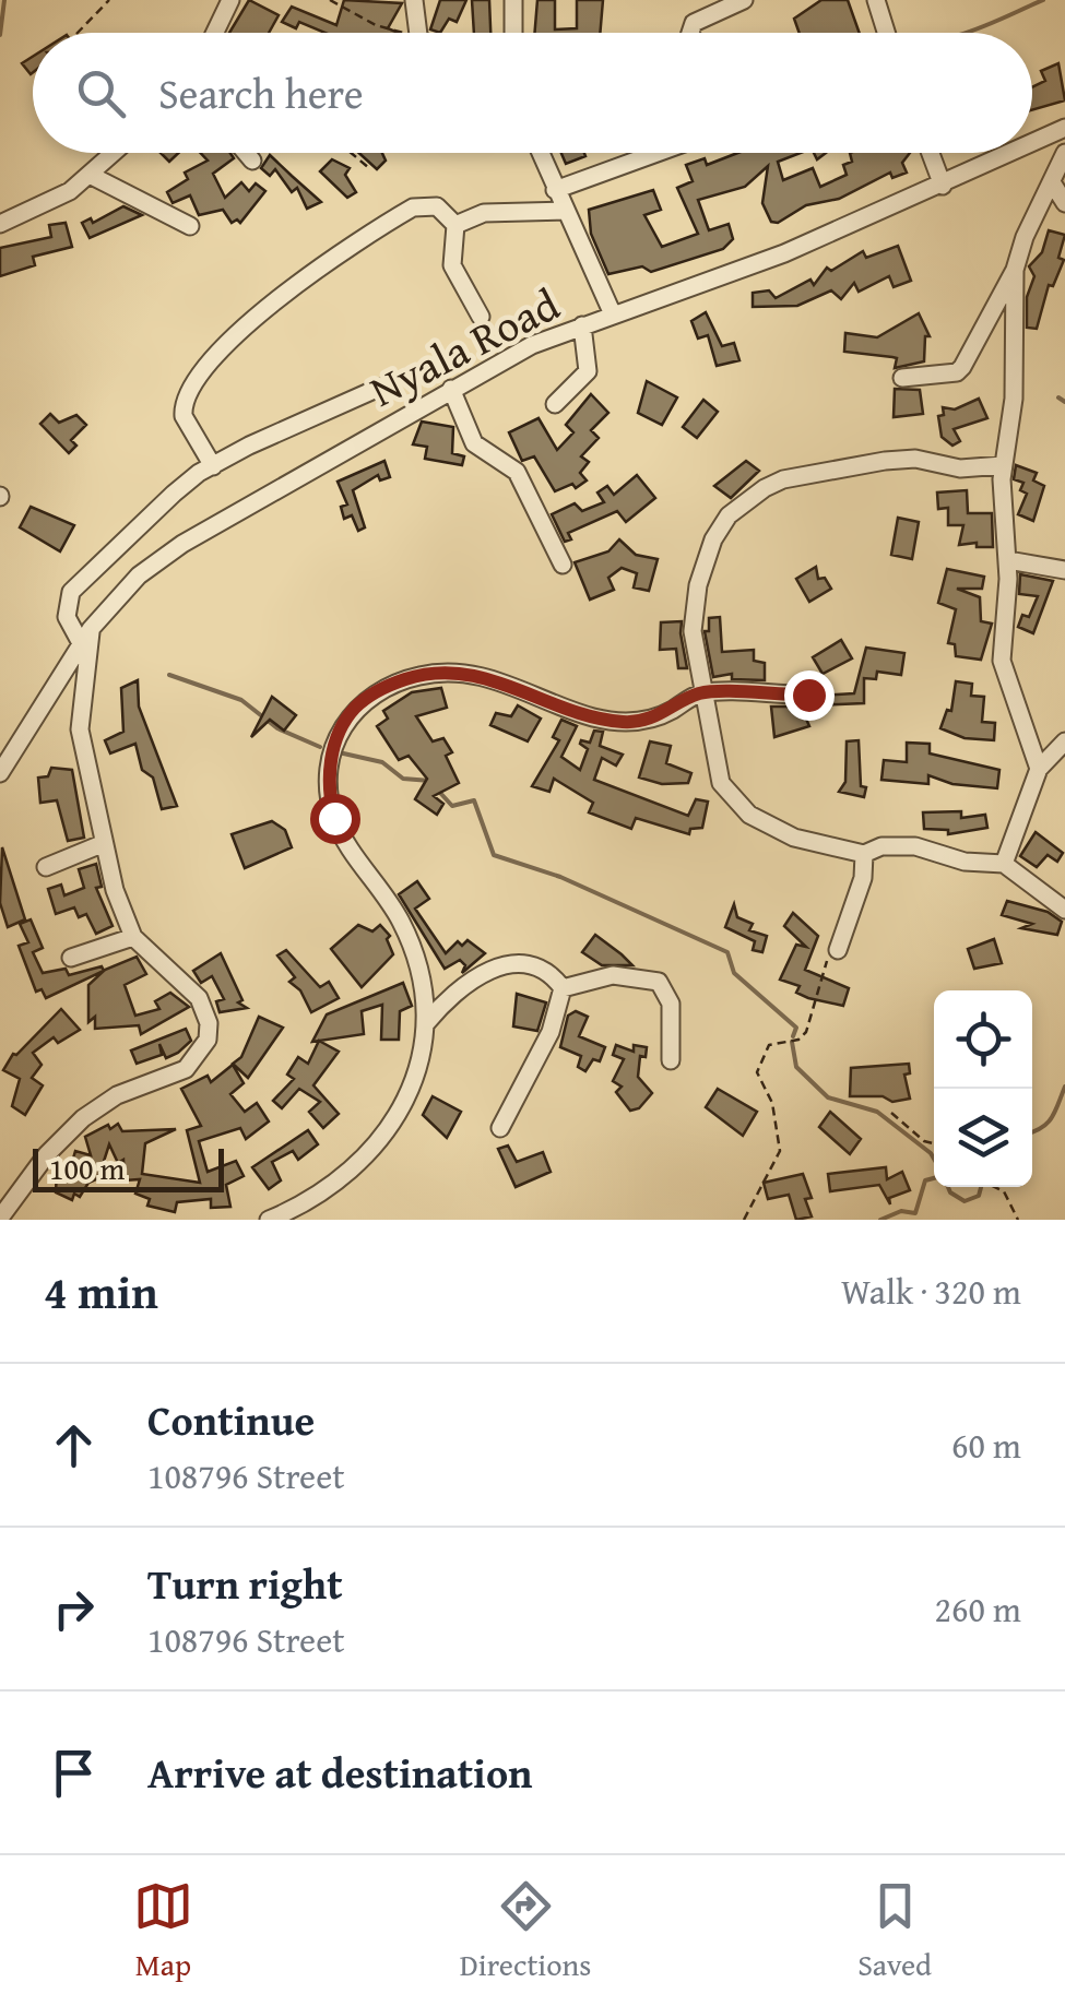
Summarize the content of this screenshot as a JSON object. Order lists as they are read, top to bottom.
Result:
{
  "streets": {
    "street": ["Nyala Road"]
  },
  "scale_bar": "100 m",
  "page": {
    "search": "Search here",
    "scale": "100 m",
    "heading": ["4 min", "Walk · 320 m"],
    "list": [
      ["Continue", "108796 Street", "60 m"],
      ["Turn right", "108796 Street", "260 m"],
      "Arrive at destination"
    ],
    "nav": ["Map", "Directions", "Saved"]
  }
}
